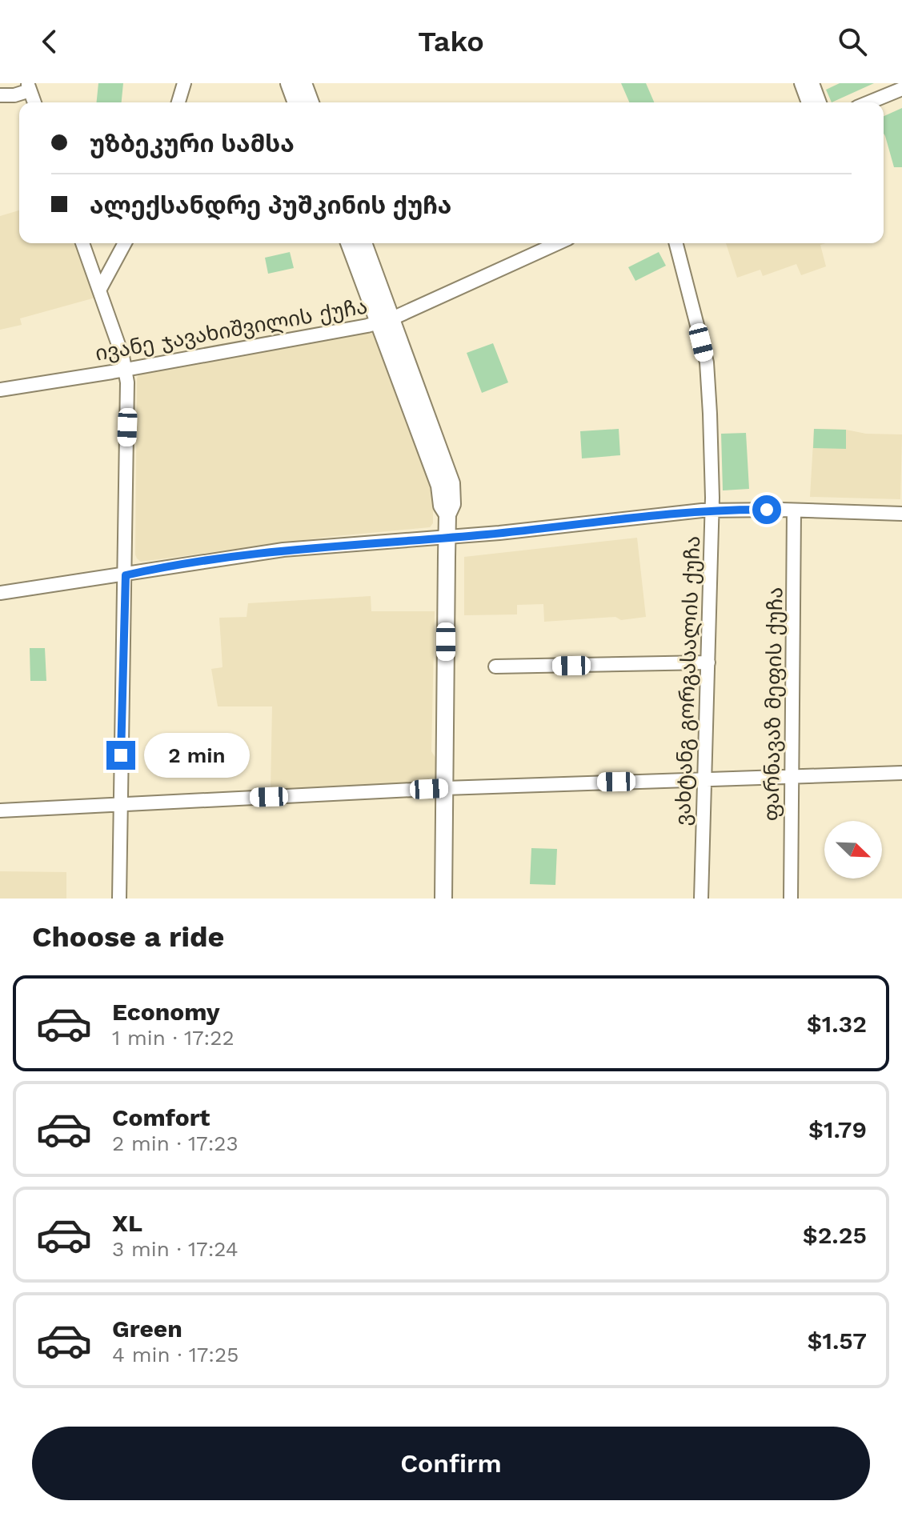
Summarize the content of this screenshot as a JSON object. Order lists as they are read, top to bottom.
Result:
{
  "streets": {
    "street": ["ივანე ჯავახიშვილის ქუჩა", "ვახტანგ გორგასალის ქუჩა", "ფარნავაზ მეფის ქუჩა"]
  },
  "north": "bottom right",
  "page": {
    "header": "Tako",
    "banner": ["უზბეკური სამსა", "ალექსანდრე პუშკინის ქუჩა"],
    "bubble": "2 min",
    "heading": "Choose a ride",
    "list": [
      {
        "name": "Economy",
        "note": "1 min · 17:22",
        "value": "$1.32"
      },
      {
        "name": "Comfort",
        "note": "2 min · 17:23",
        "value": "$1.79"
      },
      {
        "name": "XL",
        "note": "3 min · 17:24",
        "value": "$2.25"
      },
      {
        "name": "Green",
        "note": "4 min · 17:25",
        "value": "$1.57"
      }
    ],
    "buttons": "Confirm"
  }
}
